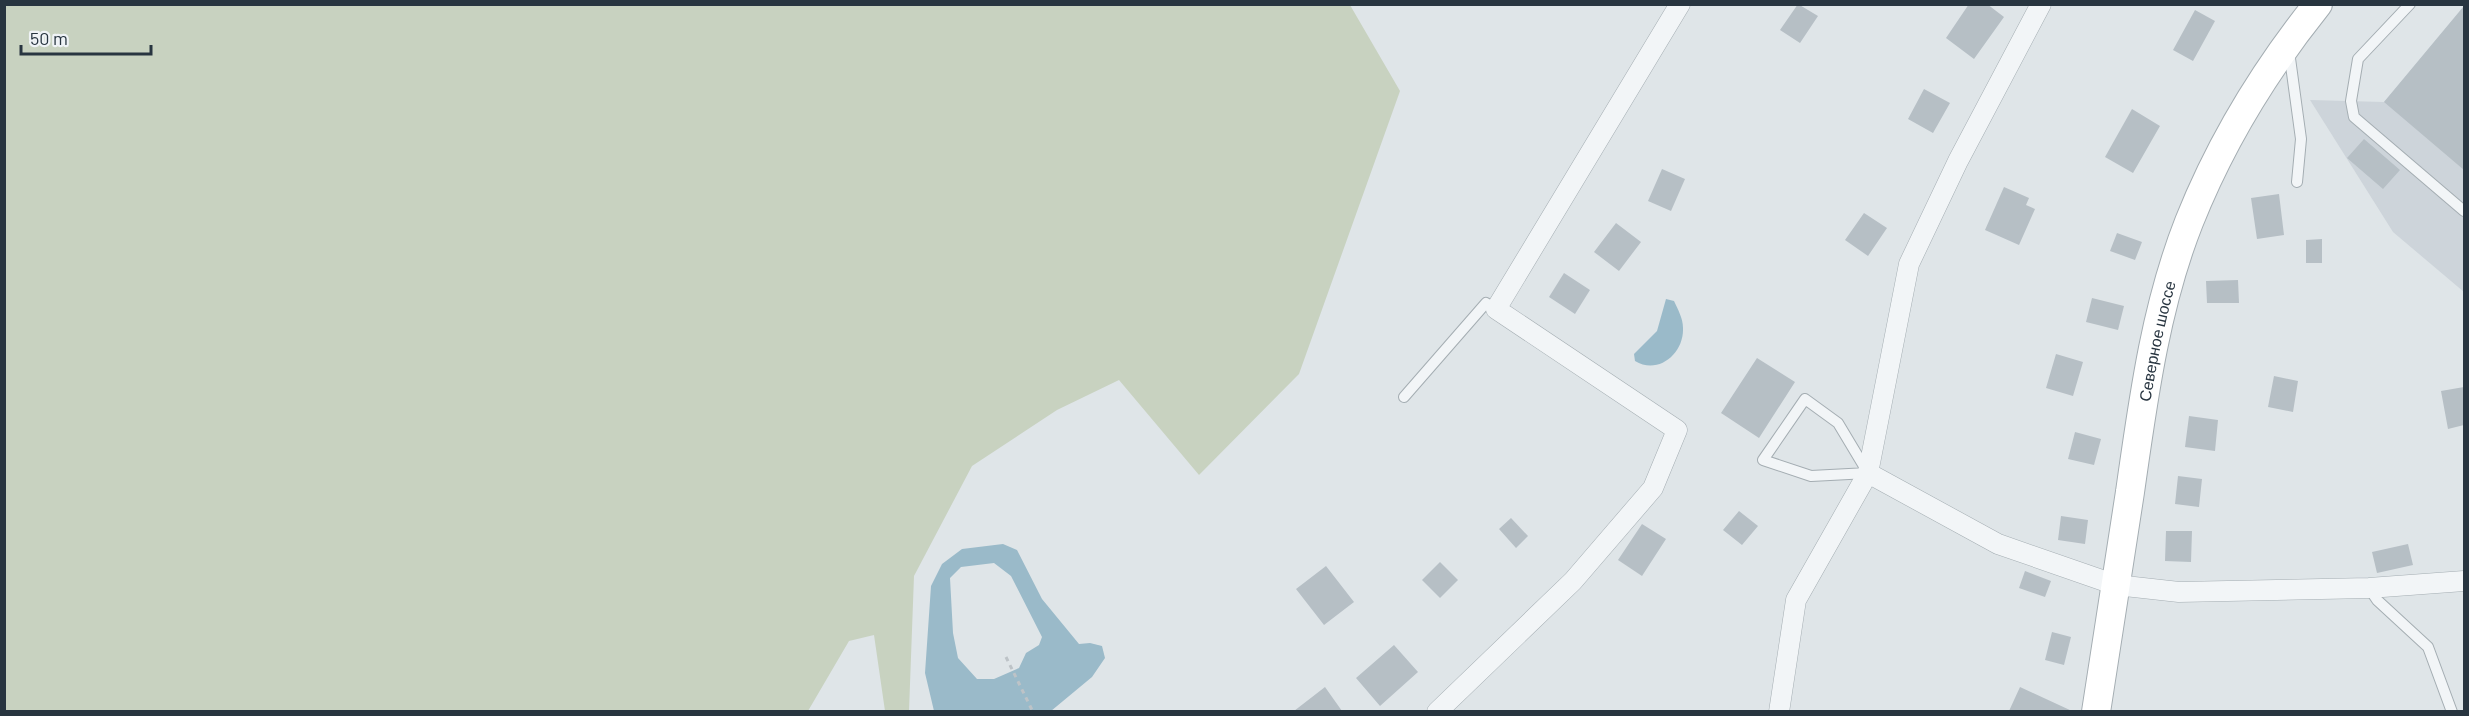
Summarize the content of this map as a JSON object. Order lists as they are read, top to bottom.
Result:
{
  "streets": {
    "main road": ["Северное шоссе"]
  },
  "scale_bar": "50 m"
}
